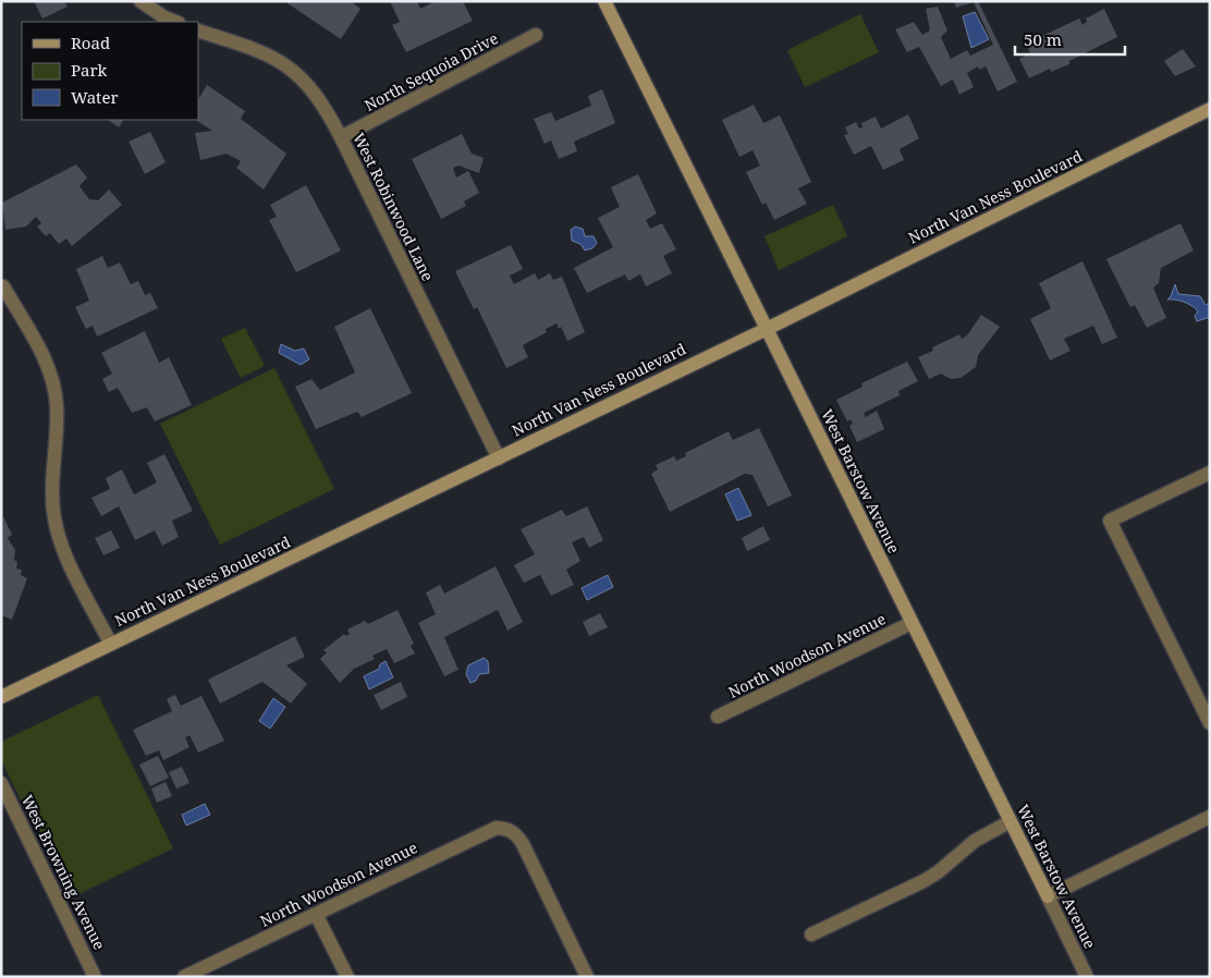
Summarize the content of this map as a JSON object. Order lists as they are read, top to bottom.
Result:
{
  "streets": {
    "street": [
      "North Sequoia Drive",
      "North Van Ness Boulevard",
      "West Robinwood Lane",
      "West Barstow Avenue",
      "North Woodson Avenue",
      "West Browning Avenue"
    ]
  },
  "crossings": [
    ["North Sequoia Drive", "West Robinwood Lane"],
    ["North Van Ness Boulevard", "West Robinwood Lane"],
    ["North Van Ness Boulevard", "West Barstow Avenue"],
    ["West Barstow Avenue", "North Woodson Avenue"]
  ],
  "legend": ["Road", "Park", "Water"],
  "scale_bar": "50 m"
}
